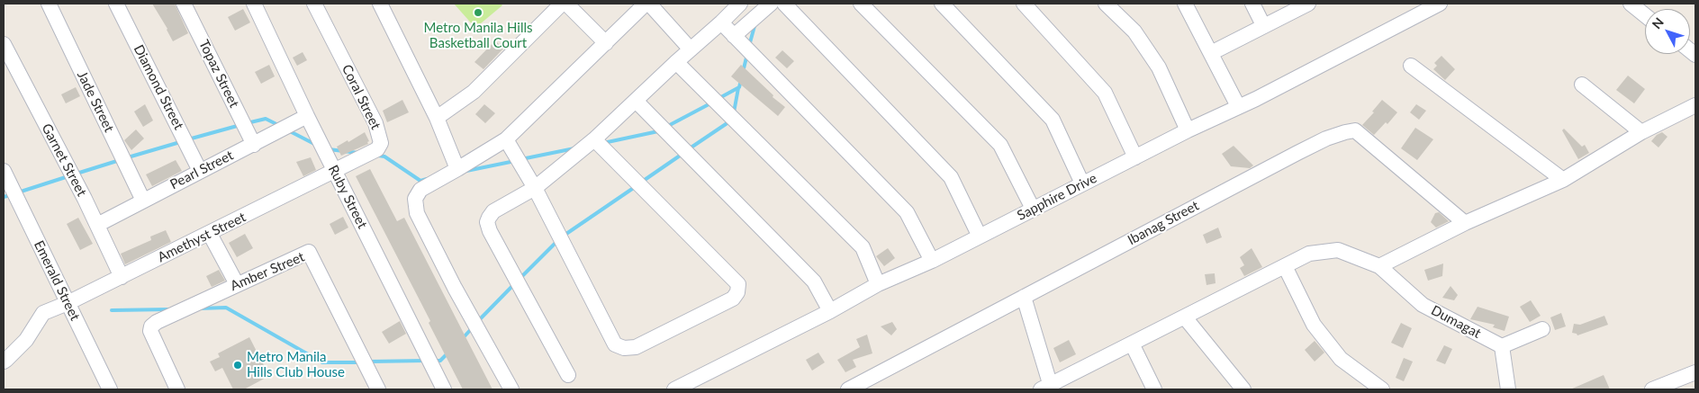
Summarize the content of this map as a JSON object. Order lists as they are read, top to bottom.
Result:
{
  "streets": {
    "street": [
      "Topaz Street",
      "Diamond Street",
      "Coral Street",
      "Jade Street",
      "Garnet Street",
      "Pearl Street",
      "Ruby Street",
      "Sapphire Drive",
      "Ibanag Street",
      "Amethyst Street",
      "Amber Street",
      "Emerald Street",
      "Dumagat"
    ]
  },
  "crossings": [
    ["Topaz Street", "Pearl Street"],
    ["Diamond Street", "Pearl Street"],
    ["Coral Street", "Ruby Street"],
    ["Coral Street", "Amethyst Street"],
    ["Jade Street", "Pearl Street"],
    ["Garnet Street", "Pearl Street"],
    ["Garnet Street", "Amethyst Street"],
    ["Pearl Street", "Ruby Street"],
    ["Ruby Street", "Amethyst Street"],
    ["Amethyst Street", "Emerald Street"]
  ],
  "places": ["Metro Manila Hills Basketball Court", "Metro Manila Hills Club House"],
  "north": "top left"
}
